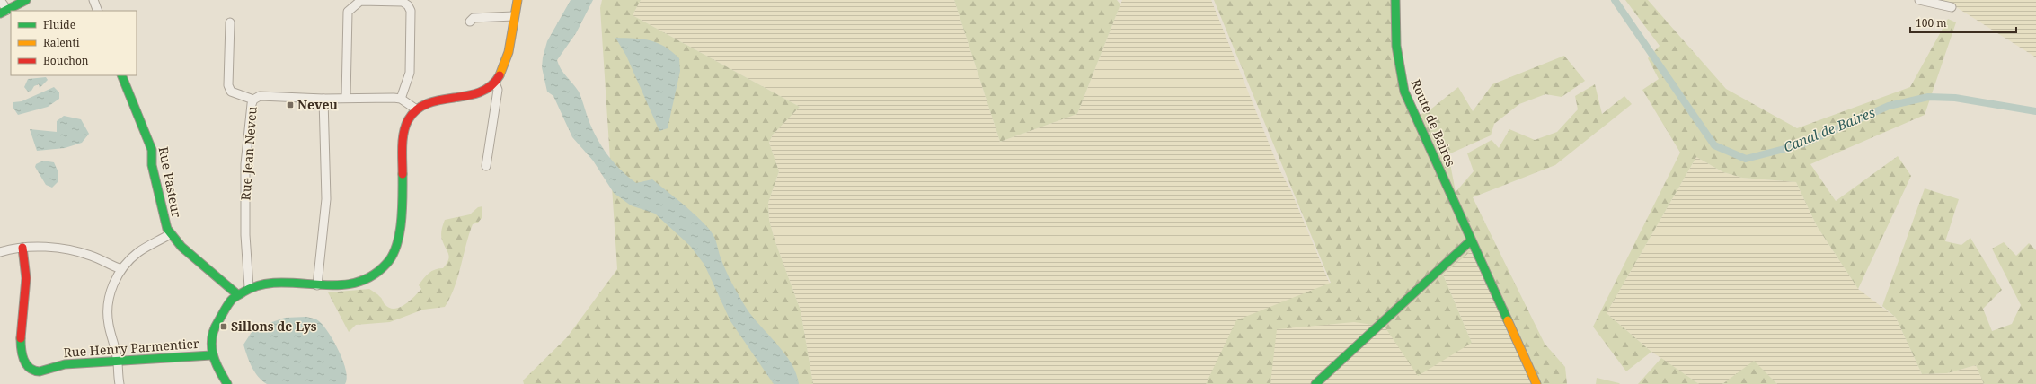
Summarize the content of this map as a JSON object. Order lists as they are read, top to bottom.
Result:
{
  "streets": {
    "street": [
      "Route de Baires",
      "Rue Jean Neveu",
      "Rue Pasteur",
      "Rue Henry Parmentier"
    ]
  },
  "crossings": [
    ["Rue Pasteur", "Rue Henry Parmentier"]
  ],
  "water": ["Canal de Baires"],
  "places": {
    "transit": ["Neveu", "Sillons de Lys"]
  },
  "legend": ["Fluide", "Ralenti", "Bouchon"],
  "scale_bar": "100 m"
}
